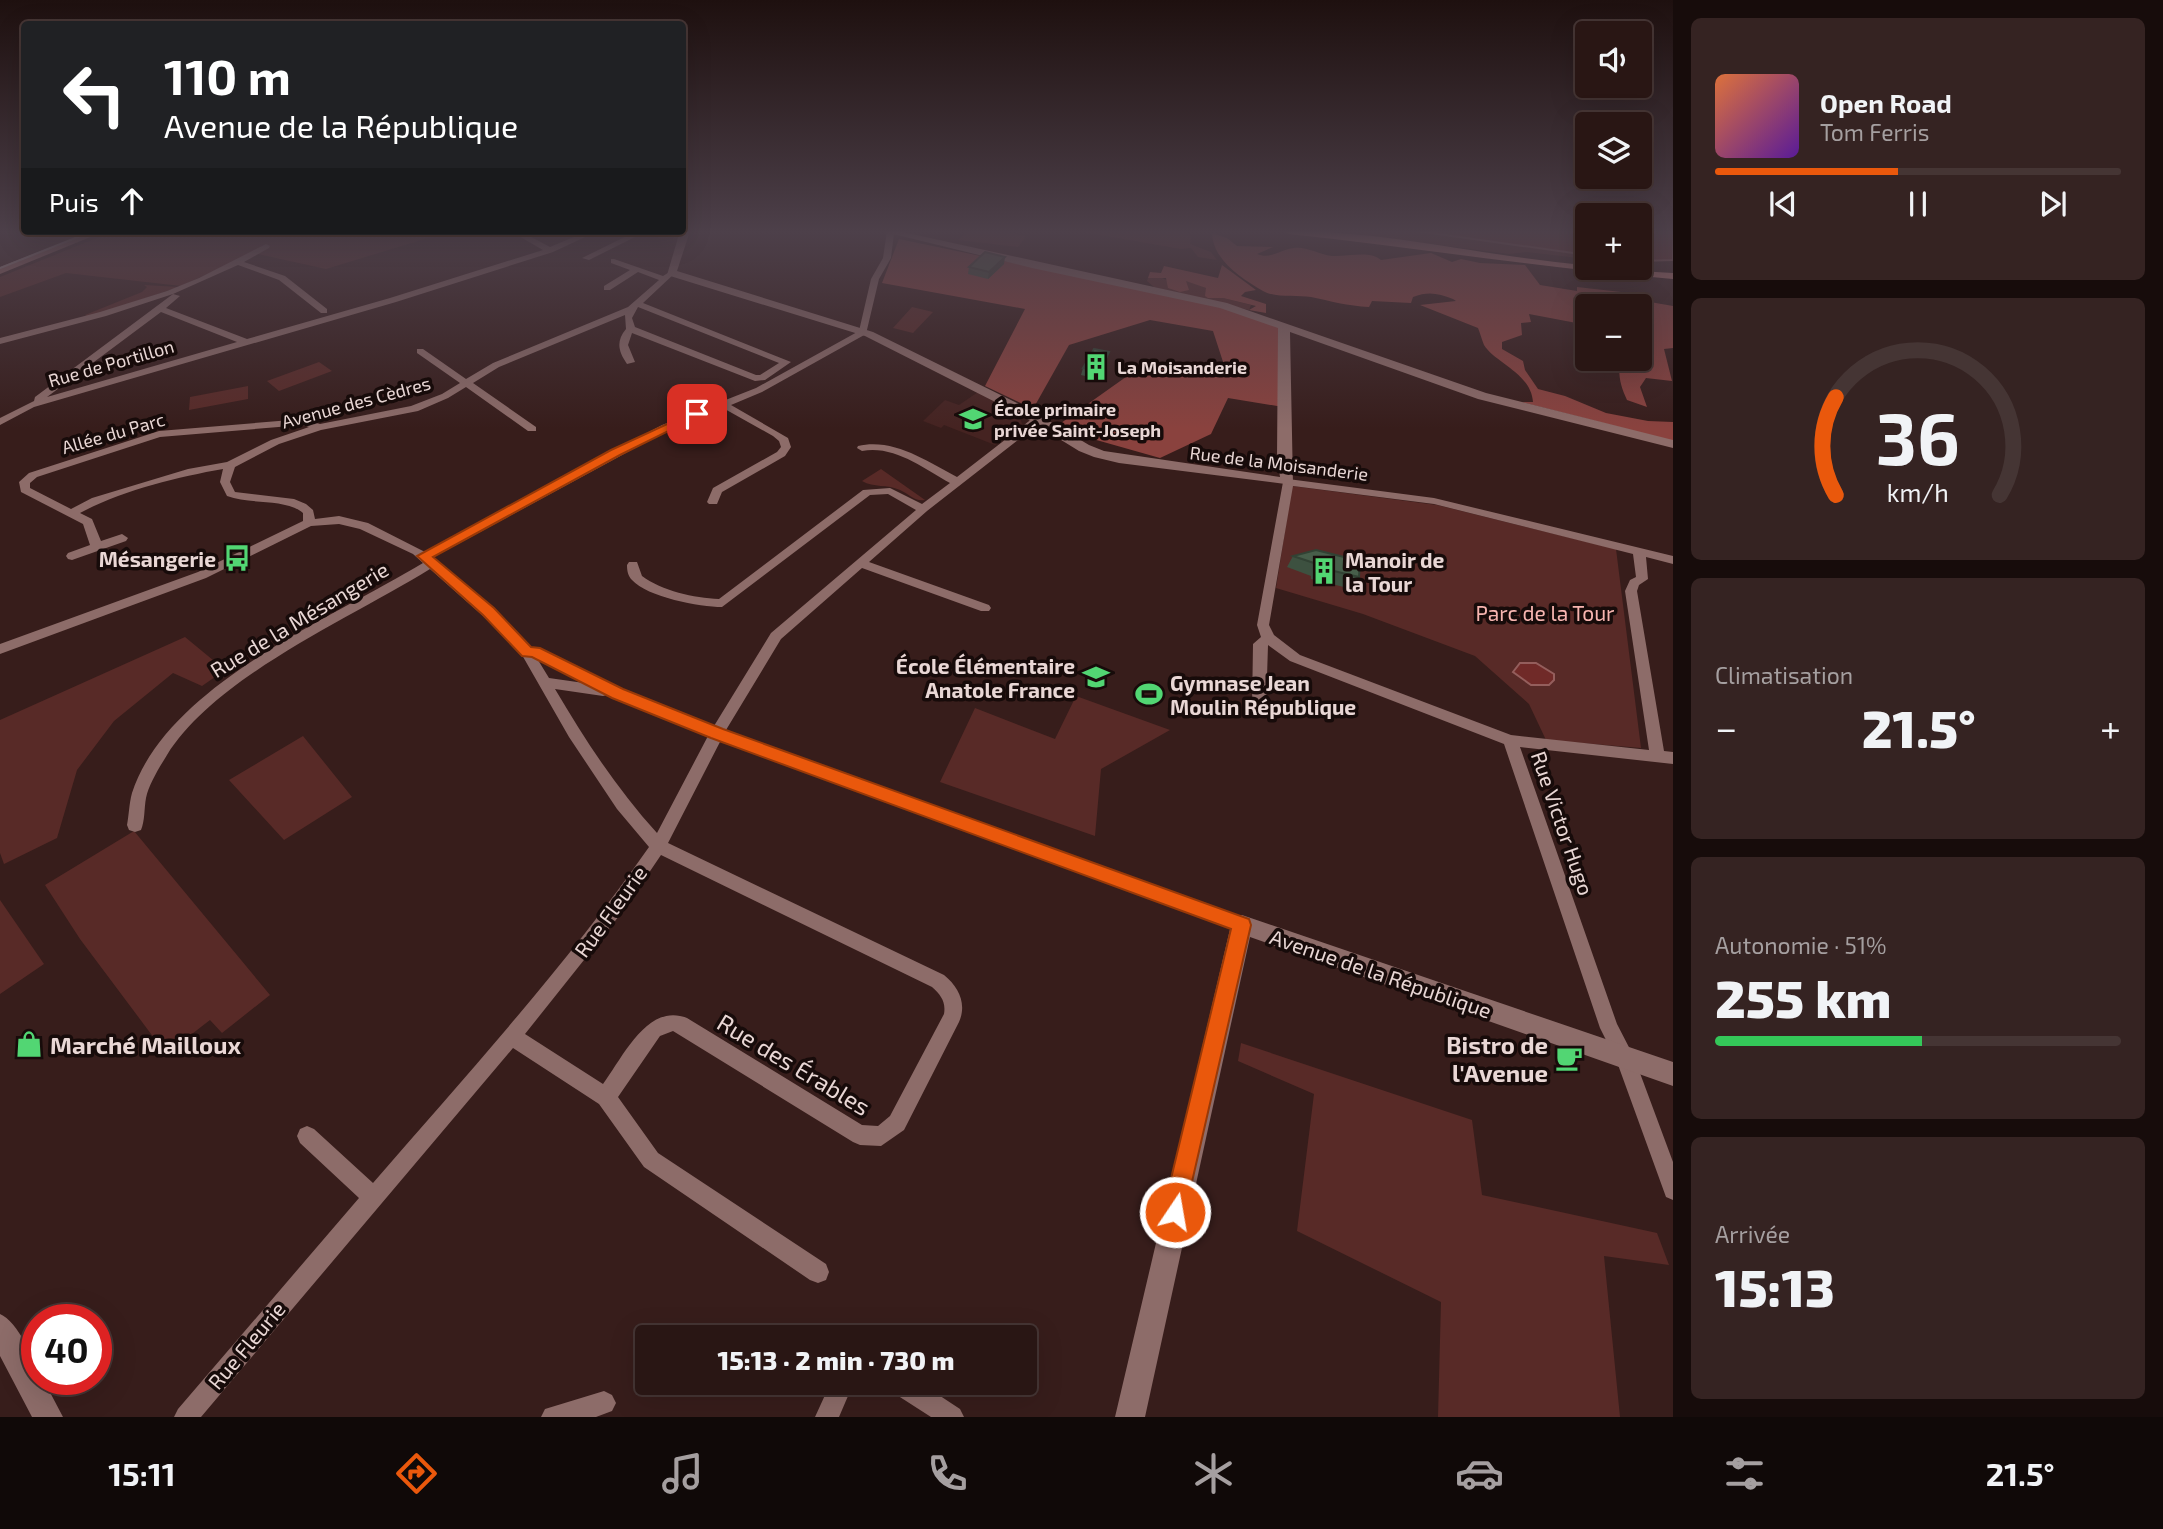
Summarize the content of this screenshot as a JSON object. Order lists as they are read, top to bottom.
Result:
{
  "streets": {
    "street": [
      "Rue de Portillon",
      "Avenue des Cèdres",
      "Allée du Parc",
      "Rue de la Moisanderie",
      "Rue de la Mésangerie",
      "Rue Victor Hugo",
      "Rue Fleurie",
      "Avenue de la République",
      "Rue des Érables"
    ]
  },
  "crossings": [
    ["Avenue des Cèdres", "Allée du Parc"],
    ["Rue de la Moisanderie", "Rue de la Mésangerie"],
    ["Rue de la Moisanderie", "Rue Fleurie"],
    ["Rue Victor Hugo", "Avenue de la République"],
    ["Rue Fleurie", "Avenue de la République"],
    ["Rue Fleurie", "Rue des Érables"]
  ],
  "parks": ["Parc de la Tour"],
  "places": {
    "building": ["La Moisanderie", "Manoir de la Tour"],
    "school or university": ["École primaire privée Saint-Joseph", "École Élémentaire Anatole France"],
    "bus stop": ["Mésangerie"],
    "sports": ["Gymnase Jean Moulin République"],
    "shop": ["Marché Mailloux"],
    "cafe": ["Bistro de l'Avenue"]
  },
  "page": {
    "map_buttons": ["+", "−"],
    "turn": ["110 m", "Avenue de la République"],
    "song": ["Open Road", "Tom Ferris"],
    "then": "Puis",
    "tile": [
      "Climatisation",
      ["Autonomie · 51%", "255 km"],
      ["Arrivée", "15:13"]
    ],
    "heat": ["−", "21.5°", "+"],
    "limit": "40",
    "trip": "15:13 · 2 min · 730 m",
    "tabs": ["15:11", "21.5°"],
    "gauge": ["36", "km/h"]
  }
}
